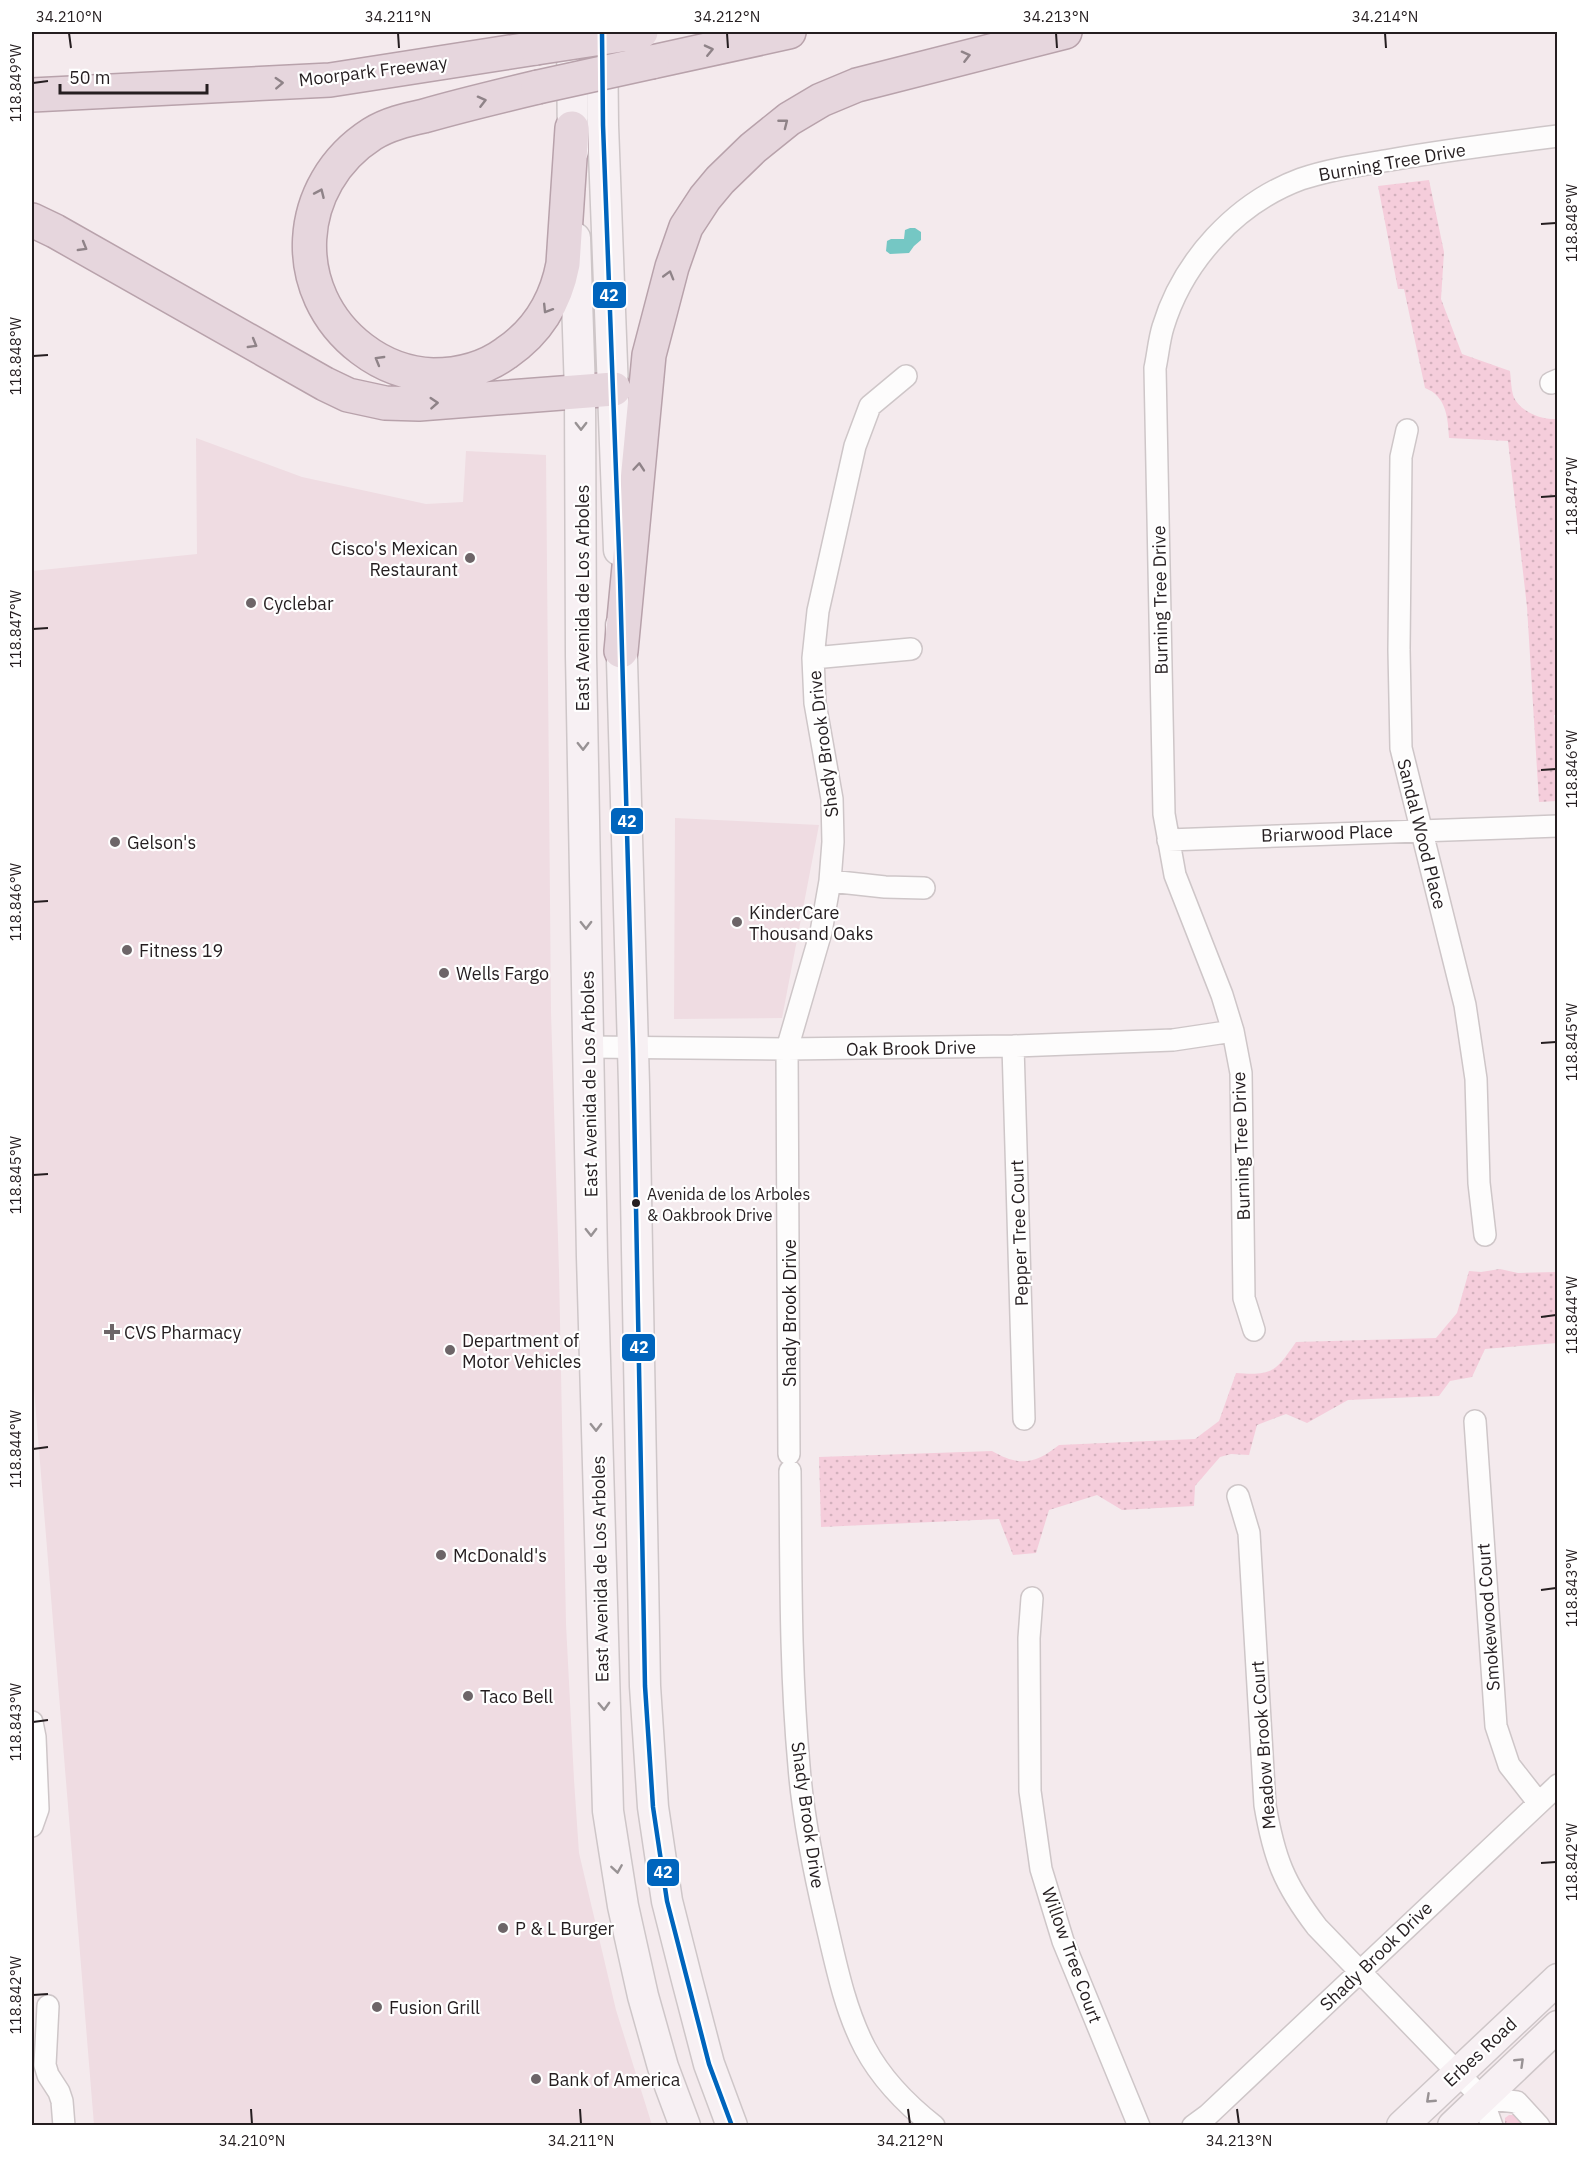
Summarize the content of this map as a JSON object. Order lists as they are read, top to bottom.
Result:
{
  "streets": {
    "highway": ["Moorpark Freeway"],
    "main road": ["East Avenida de Los Arboles", "Erbes Road"],
    "street": [
      "Burning Tree Drive",
      "Shady Brook Drive",
      "Briarwood Place",
      "Sandal Wood Place",
      "Oak Brook Drive",
      "Pepper Tree Court",
      "Smokewood Court",
      "Meadow Brook Court",
      "Willow Tree Court"
    ]
  },
  "crossings": [
    ["Burning Tree Drive", "Briarwood Place"],
    ["Burning Tree Drive", "Oak Brook Drive"],
    ["East Avenida de Los Arboles", "Oak Brook Drive"],
    ["Shady Brook Drive", "Oak Brook Drive"],
    ["Shady Brook Drive", "Smokewood Court"],
    ["Shady Brook Drive", "Meadow Brook Court"],
    ["Briarwood Place", "Sandal Wood Place"],
    ["Oak Brook Drive", "Pepper Tree Court"],
    ["Meadow Brook Court", "Erbes Road"]
  ],
  "one_way": ["Moorpark Freeway"],
  "places": {
    "other": [
      "Cisco's Mexican Restaurant",
      "Cyclebar",
      "Gelson's",
      "KinderCare Thousand Oaks",
      "Fitness 19",
      "Wells Fargo",
      "Avenida de los Arboles & Oakbrook Drive",
      "Department of Motor Vehicles",
      "McDonald's",
      "Taco Bell",
      "P & L Burger",
      "Fusion Grill",
      "Bank of America"
    ],
    "health": ["CVS Pharmacy"]
  },
  "lines": ["transit line 42"],
  "scale_bar": "50 m",
  "coordinates": [
    "34.210°N",
    "34.211°N",
    "34.212°N",
    "34.213°N",
    "34.214°N",
    "118.849°W",
    "118.848°W",
    "118.847°W",
    "118.846°W",
    "118.845°W",
    "118.844°W",
    "118.843°W",
    "118.842°W"
  ]
}
